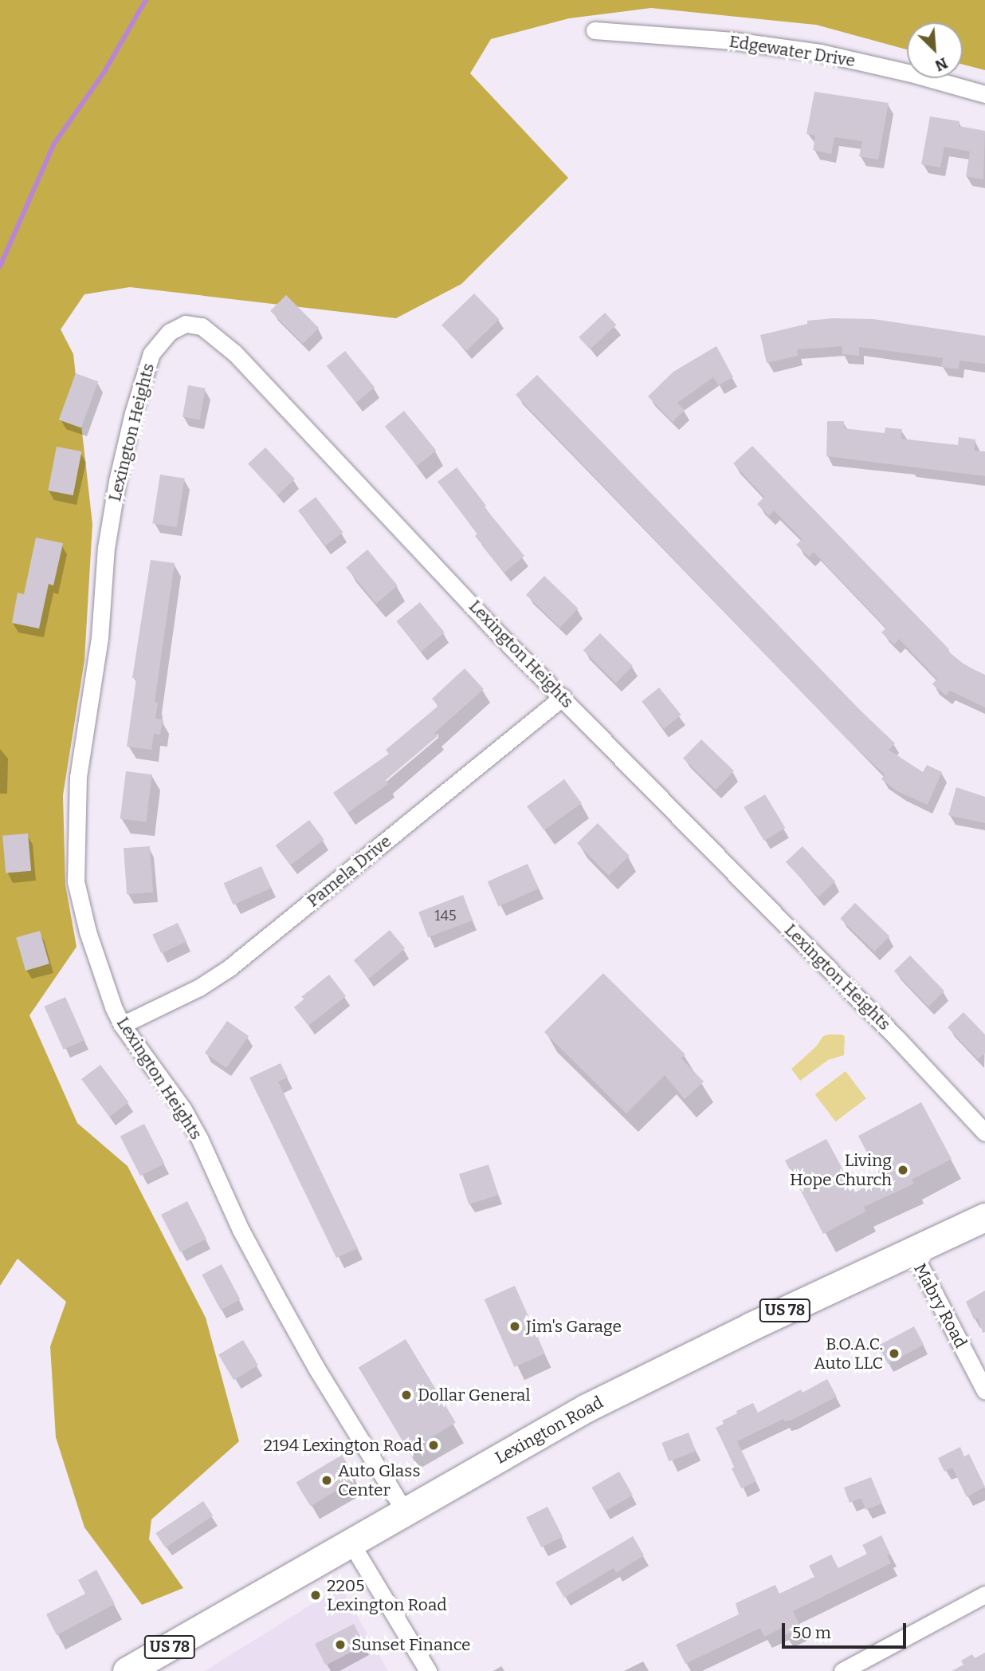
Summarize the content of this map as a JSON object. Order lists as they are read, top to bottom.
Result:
{
  "streets": {
    "highway": ["US 78", "Lexington Road"],
    "street": [
      "Edgewater Drive",
      "Lexington Heights",
      "Pamela Drive",
      "Mabry Road"
    ]
  },
  "crossings": [
    ["Lexington Heights", "Pamela Drive"],
    ["Lexington Heights", "Lexington Road"],
    ["Mabry Road", "Lexington Road"]
  ],
  "places": [
    "Living Hope Church",
    "Jim's Garage",
    "B.O.A.C. Auto LLC",
    "Dollar General",
    "2194 Lexington Road",
    "Auto Glass Center",
    "2205 Lexington Road",
    "Sunset Finance"
  ],
  "house_numbers": ["145"],
  "scale_bar": "50 m",
  "north": "bottom right"
}
